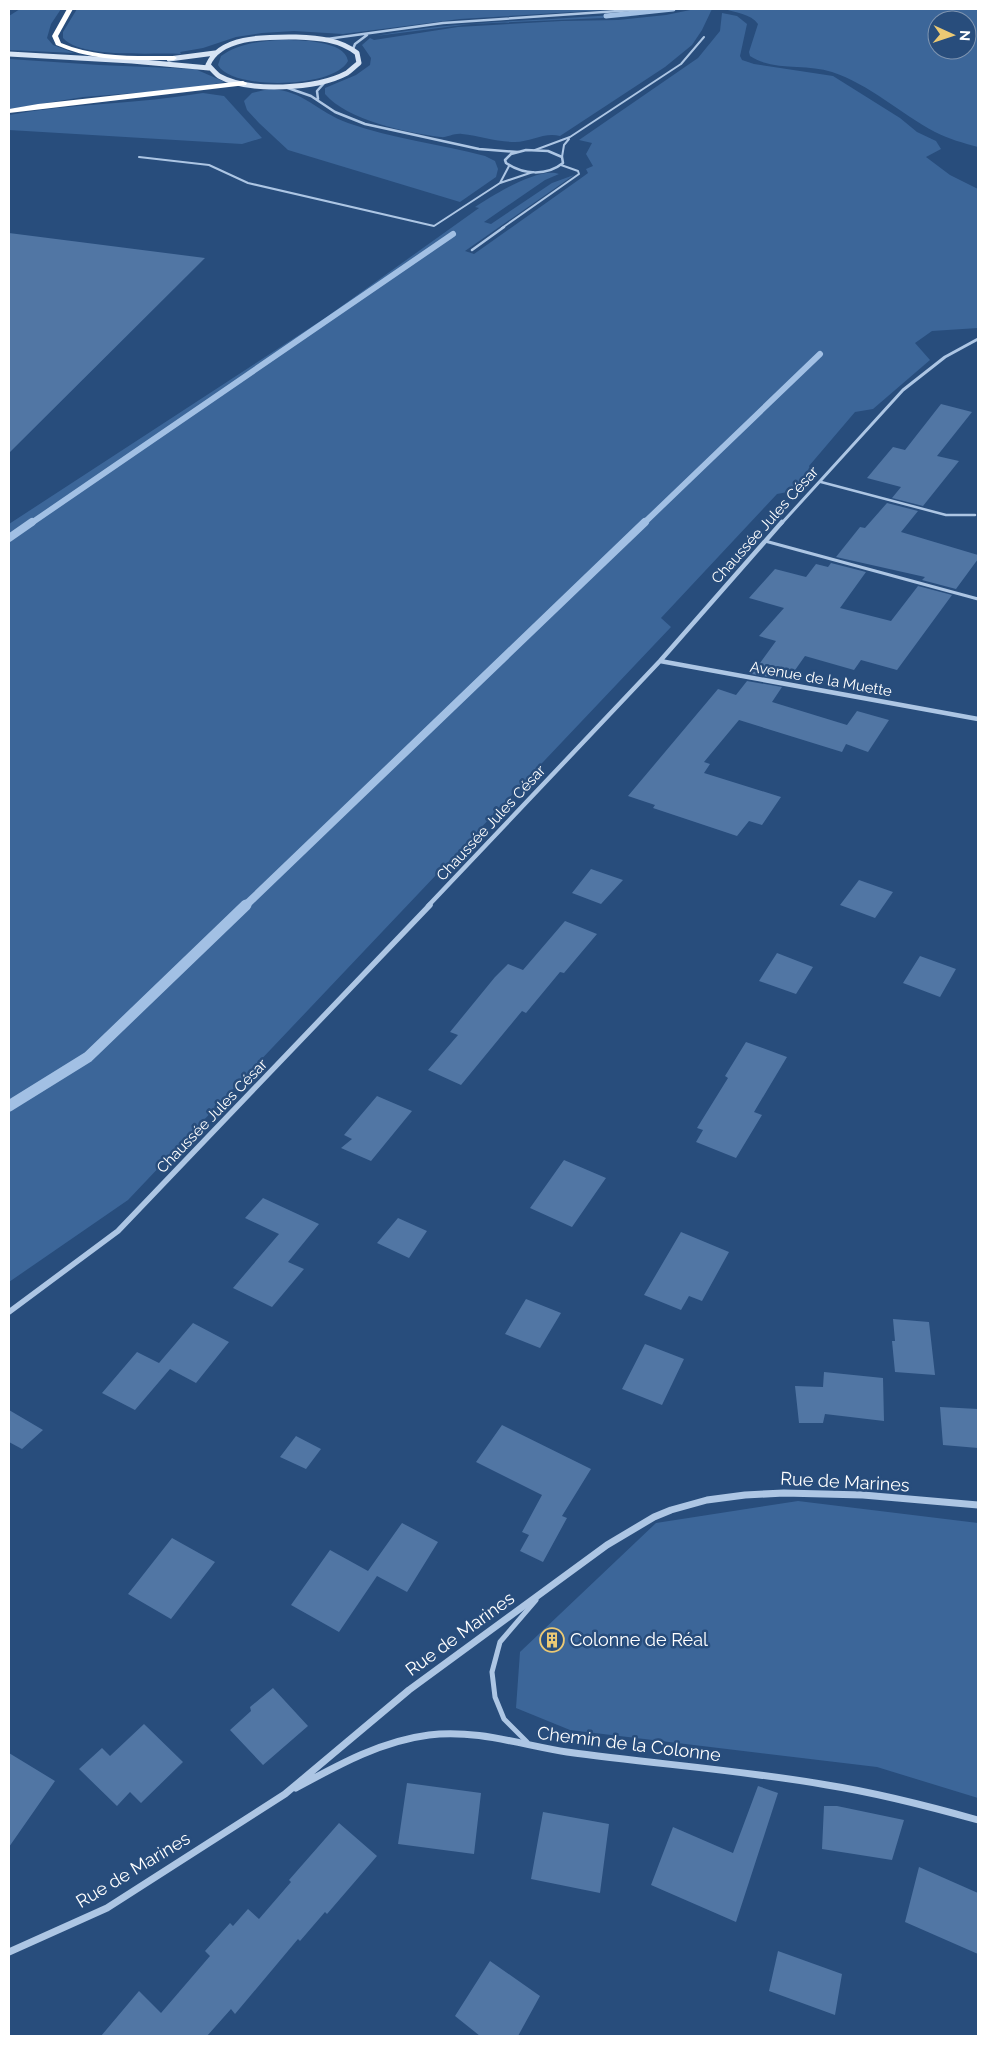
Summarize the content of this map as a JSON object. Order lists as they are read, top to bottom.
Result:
{
  "streets": {
    "street": [
      "Chaussée Jules César",
      "Avenue de la Muette",
      "Rue de Marines",
      "Chemin de la Colonne"
    ]
  },
  "crossings": [
    ["Chaussée Jules César", "Avenue de la Muette"],
    ["Rue de Marines", "Chemin de la Colonne"]
  ],
  "places": {
    "building": ["Colonne de Réal"]
  },
  "north": "right"
}
